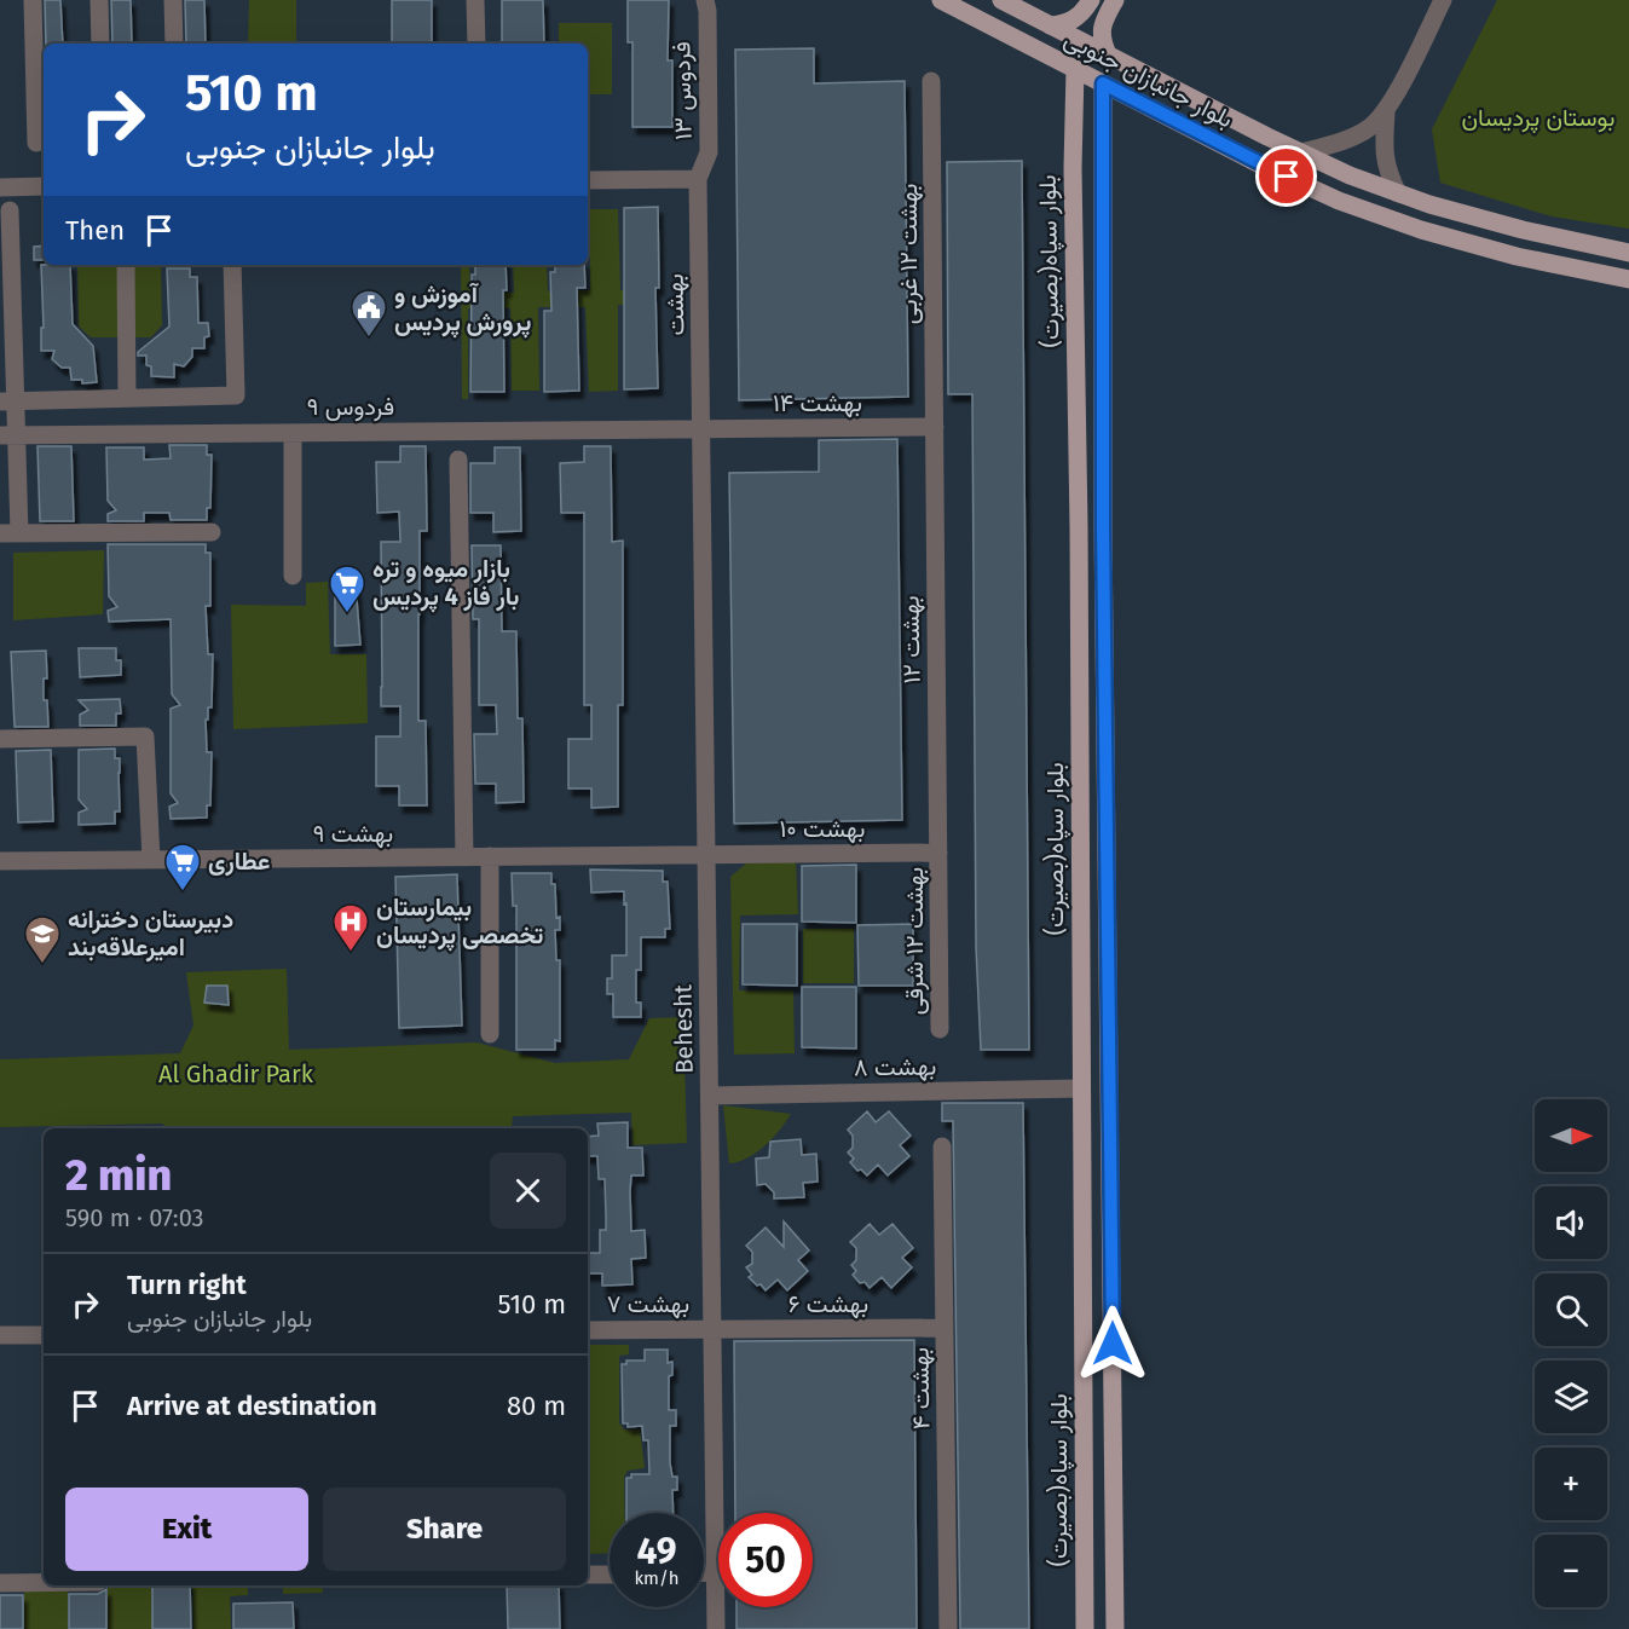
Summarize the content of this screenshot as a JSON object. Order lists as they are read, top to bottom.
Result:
{
  "streets": {
    "main road": ["بلوار جانبازان جنوبی", "بلوار سپاه(بصیرت)"],
    "street": [
      "فردوس ۱۳",
      "بهشت ۱۲ غربی",
      "بهشت",
      "بهشت ۱۴",
      "فردوس ۹",
      "بهشت ۱۲",
      "بهشت ۱۰",
      "بهشت ۹",
      "بهشت ۱۲ شرقی",
      "Behesht",
      "بهشت ۸",
      "بهشت ۷",
      "بهشت ۶",
      "بهشت ۴"
    ]
  },
  "crossings": [
    ["بلوار جانبازان جنوبی", "بلوار سپاه(بصیرت)"],
    ["فردوس ۱۳", "بهشت"],
    ["بهشت ۱۲ غربی", "بهشت ۱۴"],
    ["بهشت ۱۲ غربی", "بهشت ۱۲"],
    ["بلوار سپاه(بصیرت)", "بهشت ۸"],
    ["بهشت", "بهشت ۱۴"],
    ["بهشت", "فردوس ۹"],
    ["بهشت", "Behesht"],
    ["بهشت ۱۴", "فردوس ۹"],
    ["بهشت ۱۴", "بهشت ۱۲"],
    ["بهشت ۱۴", "Behesht"],
    ["فردوس ۹", "Behesht"],
    ["بهشت ۱۲", "بهشت ۱۰"],
    ["بهشت ۱۲", "بهشت ۱۲ شرقی"],
    ["بهشت ۱۰", "بهشت ۹"],
    ["بهشت ۱۰", "بهشت ۱۲ شرقی"],
    ["بهشت ۱۰", "Behesht"],
    ["بهشت ۹", "Behesht"],
    ["Behesht", "بهشت ۸"],
    ["Behesht", "بهشت ۷"],
    ["Behesht", "بهشت ۶"],
    ["بهشت ۷", "بهشت ۶"],
    ["بهشت ۶", "بهشت ۴"]
  ],
  "parks": ["بوستان پردیسان", "Al Ghadir Park"],
  "places": {
    "public building": ["آموزش و پرورش پردیس"],
    "supermarket": ["بازار میوه و تره بار فاز 4 پردیس", "عطاری"],
    "hospital": ["بیمارستان تخصصی پردیسان"],
    "school or university": ["دبیرستان دخترانه امیرعلاقه‌بند"]
  },
  "north": "right",
  "page": {
    "turn": ["510 m", "بلوار جانبازان جنوبی"],
    "then": "Then",
    "map_buttons": ["+", "−"],
    "heading": ["2 min", "590 m · 07:03"],
    "list": [
      {
        "name": "Turn right",
        "note": "بلوار جانبازان جنوبی",
        "value": "510 m"
      },
      {
        "name": "Arrive at destination",
        "value": "80 m"
      }
    ],
    "buttons": ["Exit", "Share"],
    "speed": "49 km/h",
    "limit": "50"
  }
}
